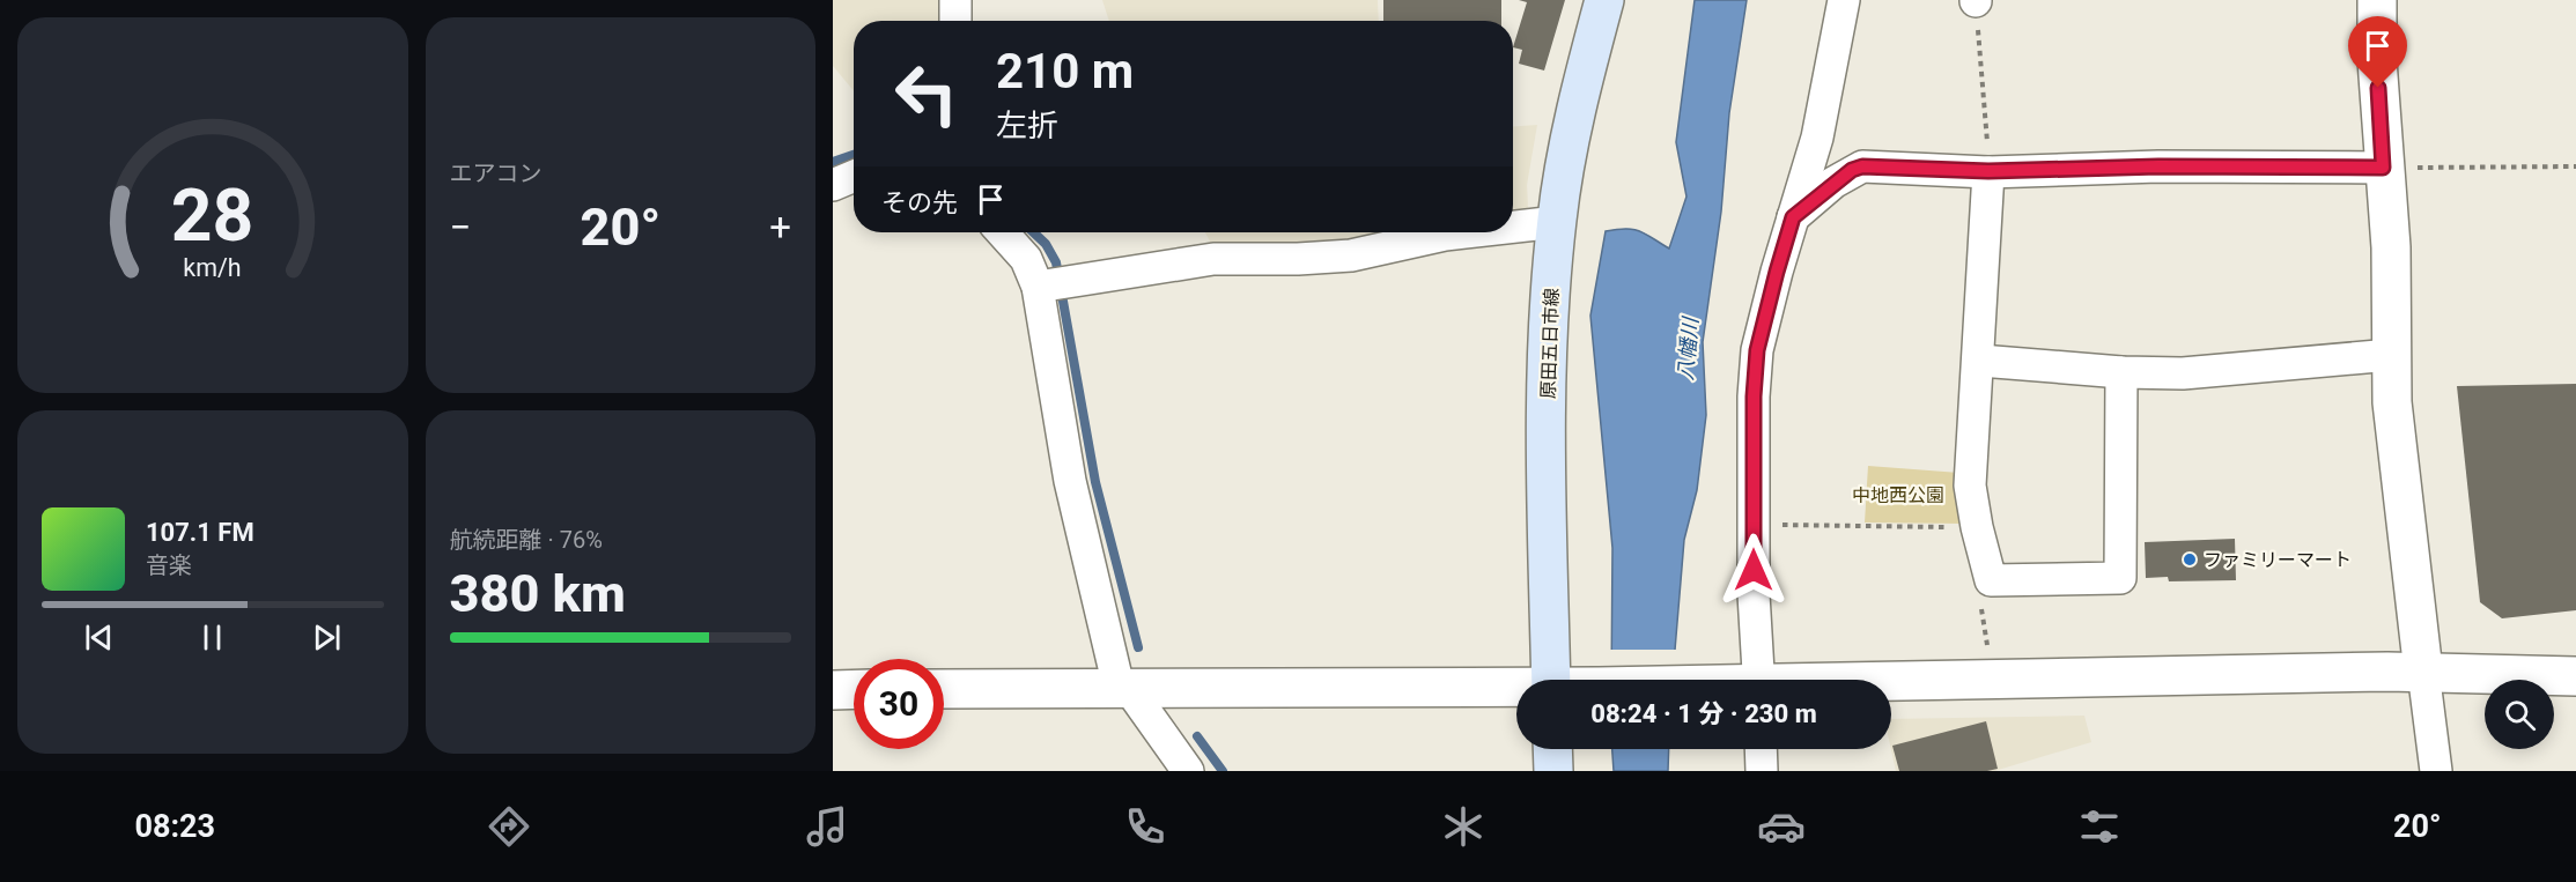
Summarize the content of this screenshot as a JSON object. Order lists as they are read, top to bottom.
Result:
{
  "streets": {
    "main road": ["原田五日市線"]
  },
  "water": ["八幡川"],
  "parks": ["中地西公園"],
  "places": ["ファミリーマート"],
  "page": {
    "tile": [
      "エアコン",
      ["航続距離 · 76%", "380 km"]
    ],
    "turn": ["210 m", "左折"],
    "then": "その先",
    "heat": ["−", "20°", "+"],
    "song": ["107.1 FM", "音楽"],
    "limit": "30",
    "trip": "08:24 · 1 分 · 230 m",
    "tabs": ["08:23", "20°"],
    "gauge": ["28", "km/h"]
  }
}
